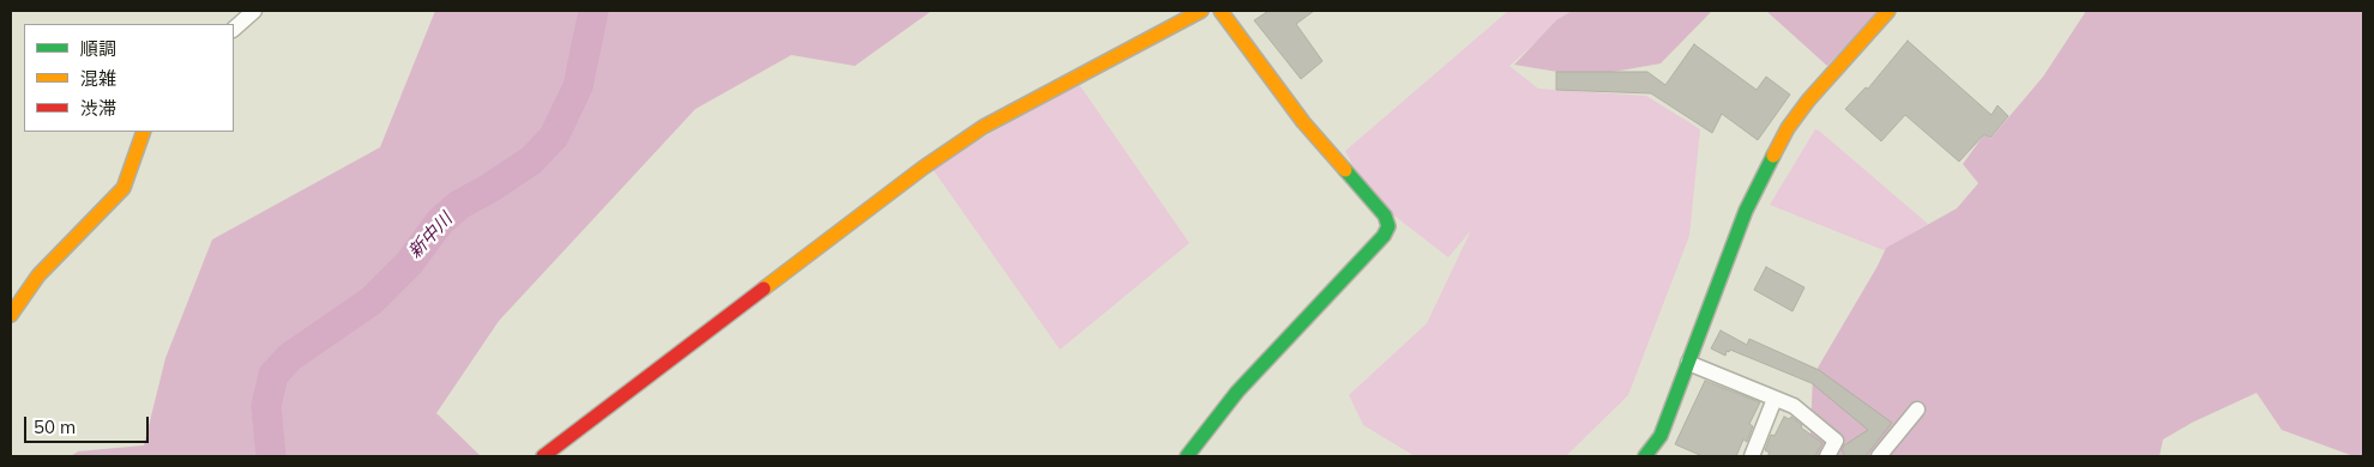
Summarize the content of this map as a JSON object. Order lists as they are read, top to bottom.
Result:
{
  "water": ["新中川"],
  "legend": ["順調", "混雑", "渋滞"],
  "scale_bar": "50 m"
}
